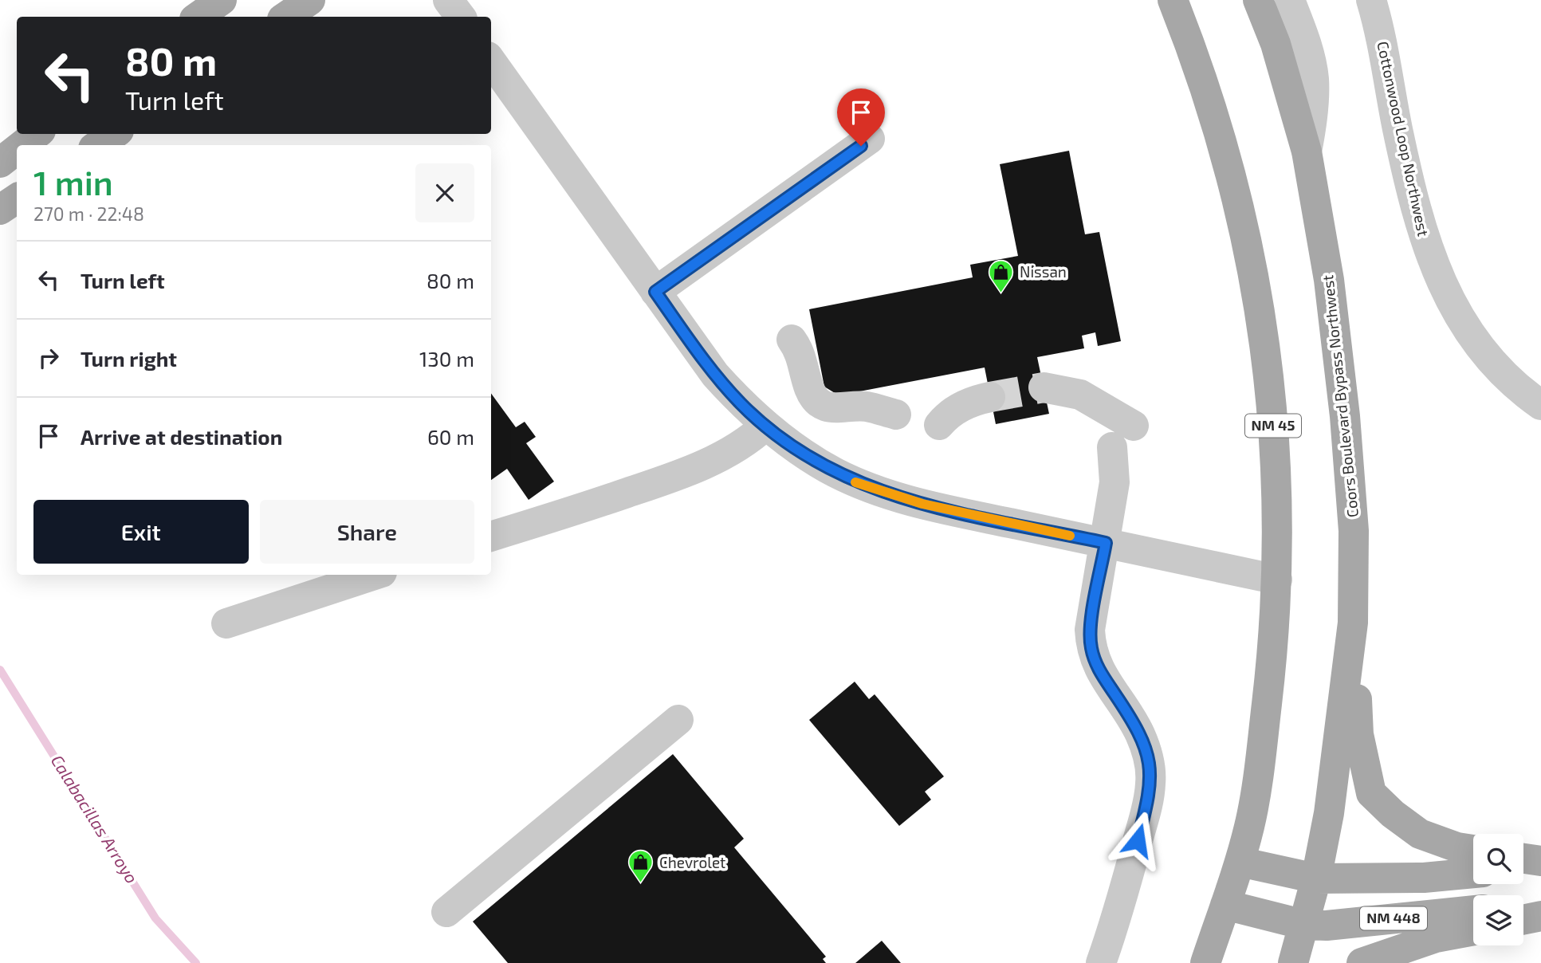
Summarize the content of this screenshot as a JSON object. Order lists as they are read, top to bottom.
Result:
{
  "streets": {
    "main road": ["Coors Boulevard Bypass Northwest", "NM 45", "NM 448"],
    "lane": ["Cottonwood Loop Northwest"]
  },
  "crossings": [
    ["Coors Boulevard Bypass Northwest", "NM 448"],
    ["NM 45", "NM 448"]
  ],
  "water": ["Calabacillas Arroyo"],
  "places": {
    "shop": ["Nissan", "Chevrolet"]
  },
  "page": {
    "turn": ["80 m", "Turn left"],
    "heading": ["1 min", "270 m · 22:48"],
    "list": [
      {
        "name": "Turn left",
        "value": "80 m"
      },
      {
        "name": "Turn right",
        "value": "130 m"
      },
      {
        "name": "Arrive at destination",
        "value": "60 m"
      }
    ],
    "buttons": ["Exit", "Share"]
  }
}
